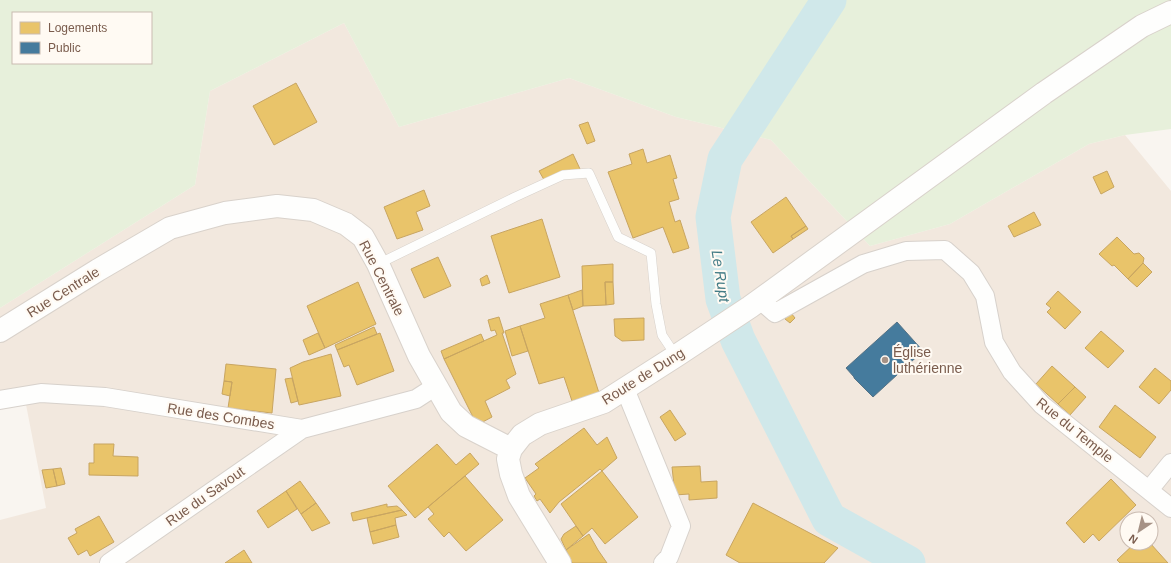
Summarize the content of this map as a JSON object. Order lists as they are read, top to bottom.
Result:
{
  "streets": {
    "main road": ["Rue Centrale", "Route de Dung"],
    "street": ["Rue des Combes", "Rue du Temple", "Rue du Savout"]
  },
  "crossings": [
    ["Rue Centrale", "Route de Dung"],
    ["Rue Centrale", "Rue des Combes"],
    ["Route de Dung", "Rue du Temple"],
    ["Rue des Combes", "Rue du Savout"]
  ],
  "water": ["Le Rupt"],
  "places": ["Église luthérienne"],
  "legend": ["Logements", "Public"],
  "north": "bottom left"
}
